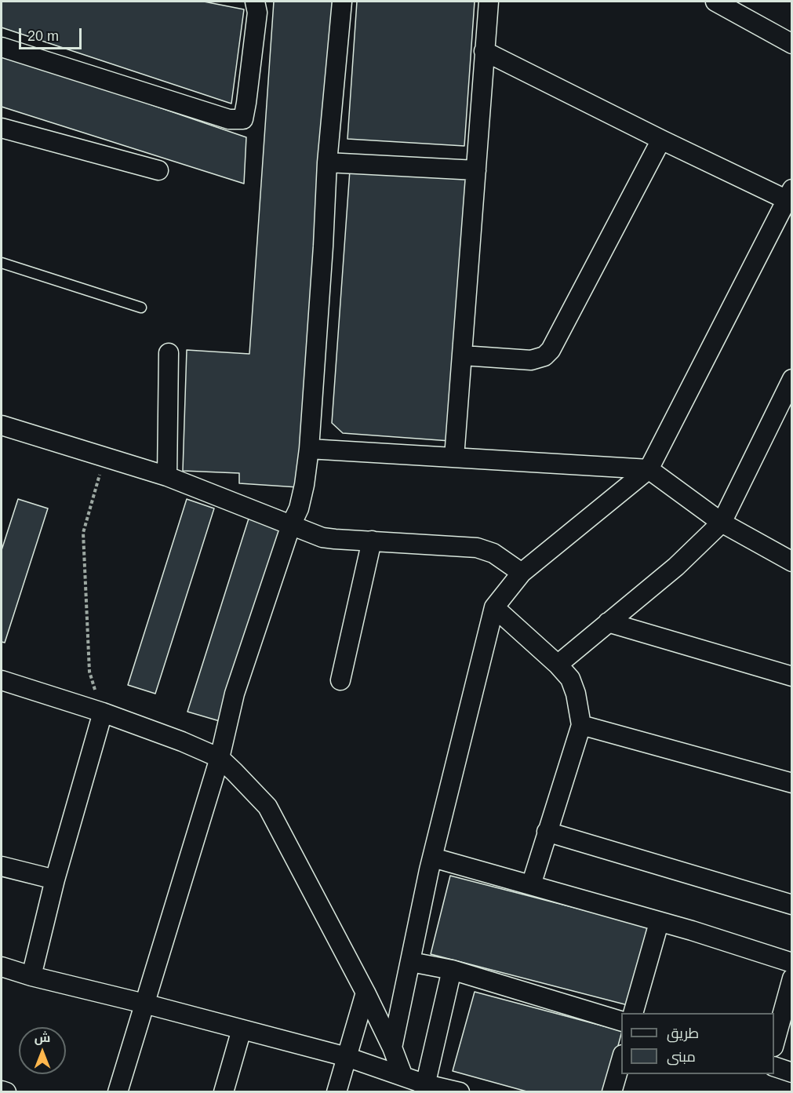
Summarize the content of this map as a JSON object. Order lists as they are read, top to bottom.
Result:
{
  "legend": ["طريق", "مبنى"],
  "scale_bar": "20 m",
  "north": "top"
}
